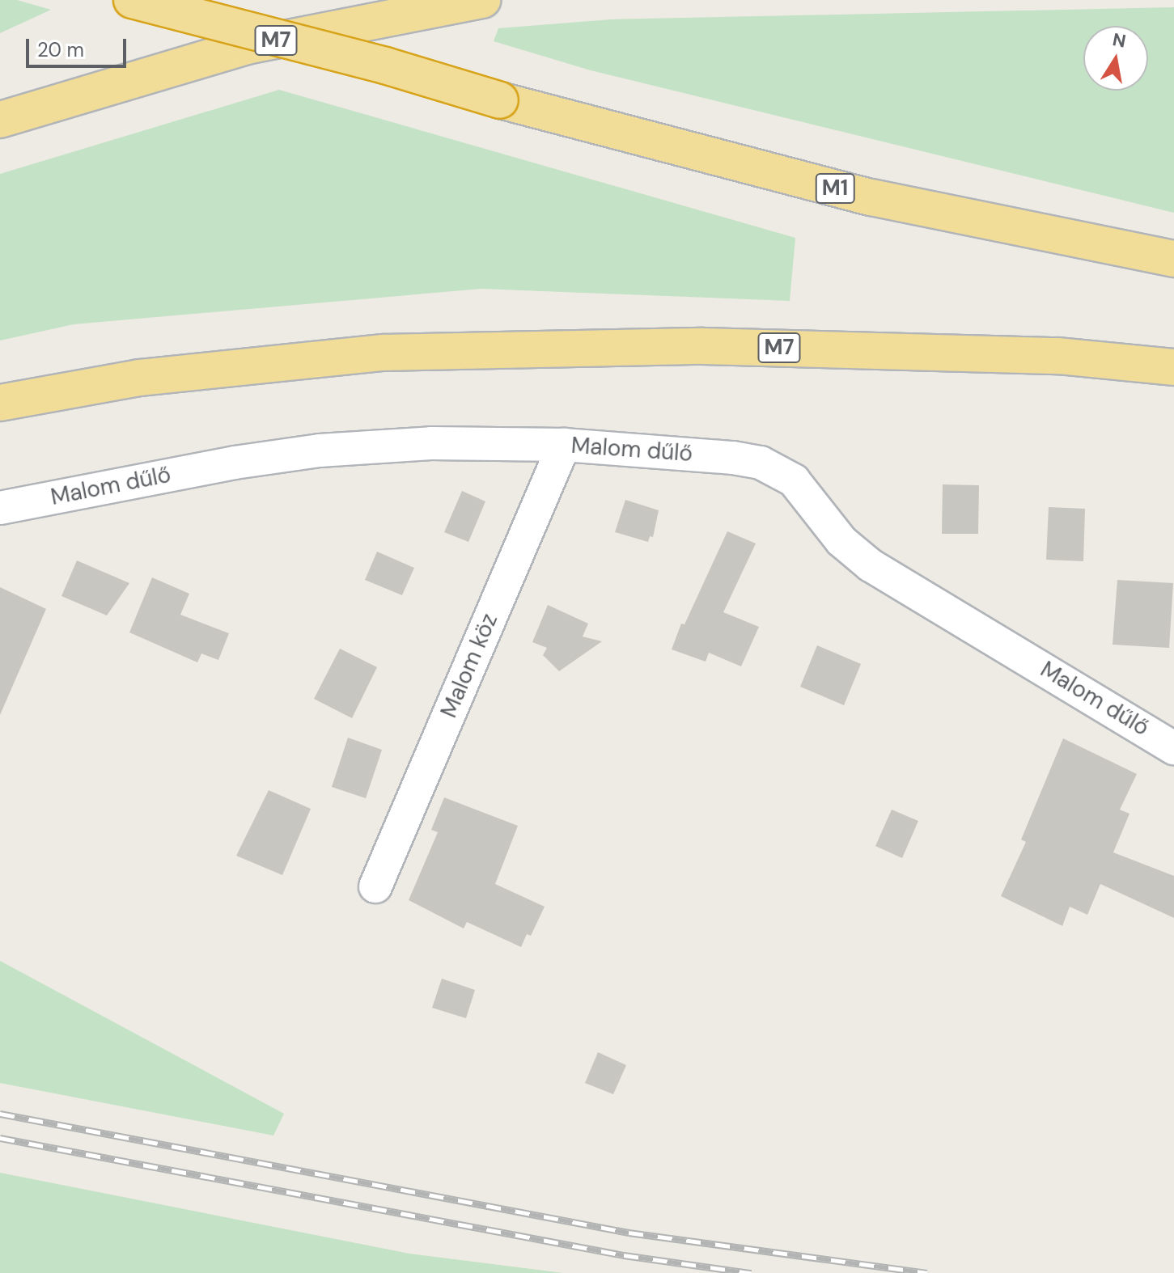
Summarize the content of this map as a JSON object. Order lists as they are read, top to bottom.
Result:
{
  "streets": {
    "highway": ["M7", "M1"],
    "street": ["Malom dűlő", "Malom köz"]
  },
  "crossings": [
    ["Malom dűlő", "Malom köz"]
  ],
  "scale_bar": "20 m",
  "north": "top"
}
